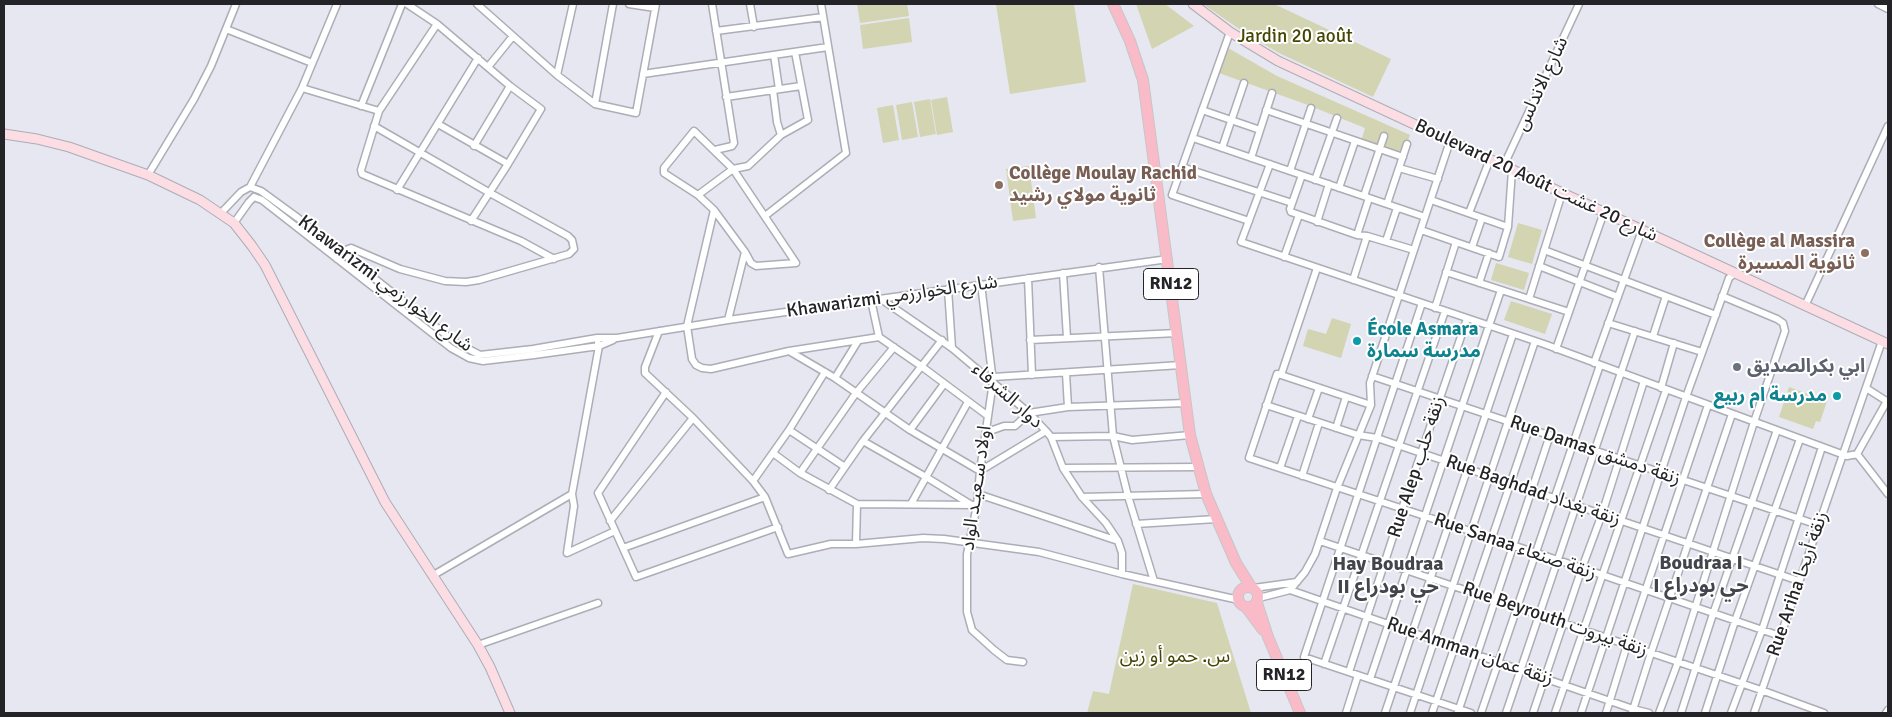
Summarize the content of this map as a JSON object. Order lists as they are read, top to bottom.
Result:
{
  "streets": {
    "main road": ["Boulevard 20 Août شارع 20 غشت", "RN12"],
    "street": [
      "شارع الاندلس",
      "Khawarizmi شارع الخوارزمي",
      "دوار الشرفاء",
      "Rue Damas زنقة دمشق",
      "Rue Alep زنقة حلب",
      "اولاد سـعيـد الواد",
      "Rue Baghdad زنقة بغداد",
      "Rue Sanaa زنقة صنعاء",
      "Rue Ariha زنقة أريحا",
      "Rue Beyrouth زنقة بيروت",
      "Rue Amman زنقة عمان"
    ]
  },
  "crossings": [
    ["شارع الاندلس", "Boulevard 20 Août شارع 20 غشت"],
    ["Boulevard 20 Août شارع 20 غشت", "Rue Ariha زنقة أريحا"],
    ["Khawarizmi شارع الخوارزمي", "RN12"],
    ["Khawarizmi شارع الخوارزمي", "دوار الشرفاء"],
    ["Khawarizmi شارع الخوارزمي", "اولاد سـعيـد الواد"],
    ["دوار الشرفاء", "اولاد سـعيـد الواد"],
    ["Rue Damas زنقة دمشق", "Rue Alep زنقة حلب"],
    ["Rue Damas زنقة دمشق", "Rue Ariha زنقة أريحا"],
    ["Rue Alep زنقة حلب", "Rue Baghdad زنقة بغداد"],
    ["Rue Alep زنقة حلب", "Rue Sanaa زنقة صنعاء"],
    ["Rue Alep زنقة حلب", "Rue Beyrouth زنقة بيروت"],
    ["Rue Alep زنقة حلب", "Rue Amman زنقة عمان"],
    ["Rue Baghdad زنقة بغداد", "Rue Sanaa زنقة صنعاء"],
    ["Rue Baghdad زنقة بغداد", "Rue Ariha زنقة أريحا"],
    ["Rue Sanaa زنقة صنعاء", "Rue Ariha زنقة أريحا"],
    ["Rue Ariha زنقة أريحا", "Rue Beyrouth زنقة بيروت"]
  ],
  "districts": ["Boudraa I I حي بودراع", "Hay Boudraa II حي بودراع"],
  "parks": ["Jardin 20 août", "س. حمو أو زين"],
  "places": [
    "Collège Moulay Rachid ثانوية مولاي رشيد",
    "Collège al Massira ثانوية المسيرة",
    "École Asmara مدرسة سمارة",
    "ابي بكرالصديق",
    "مدرسة ام ربيع"
  ]
}
